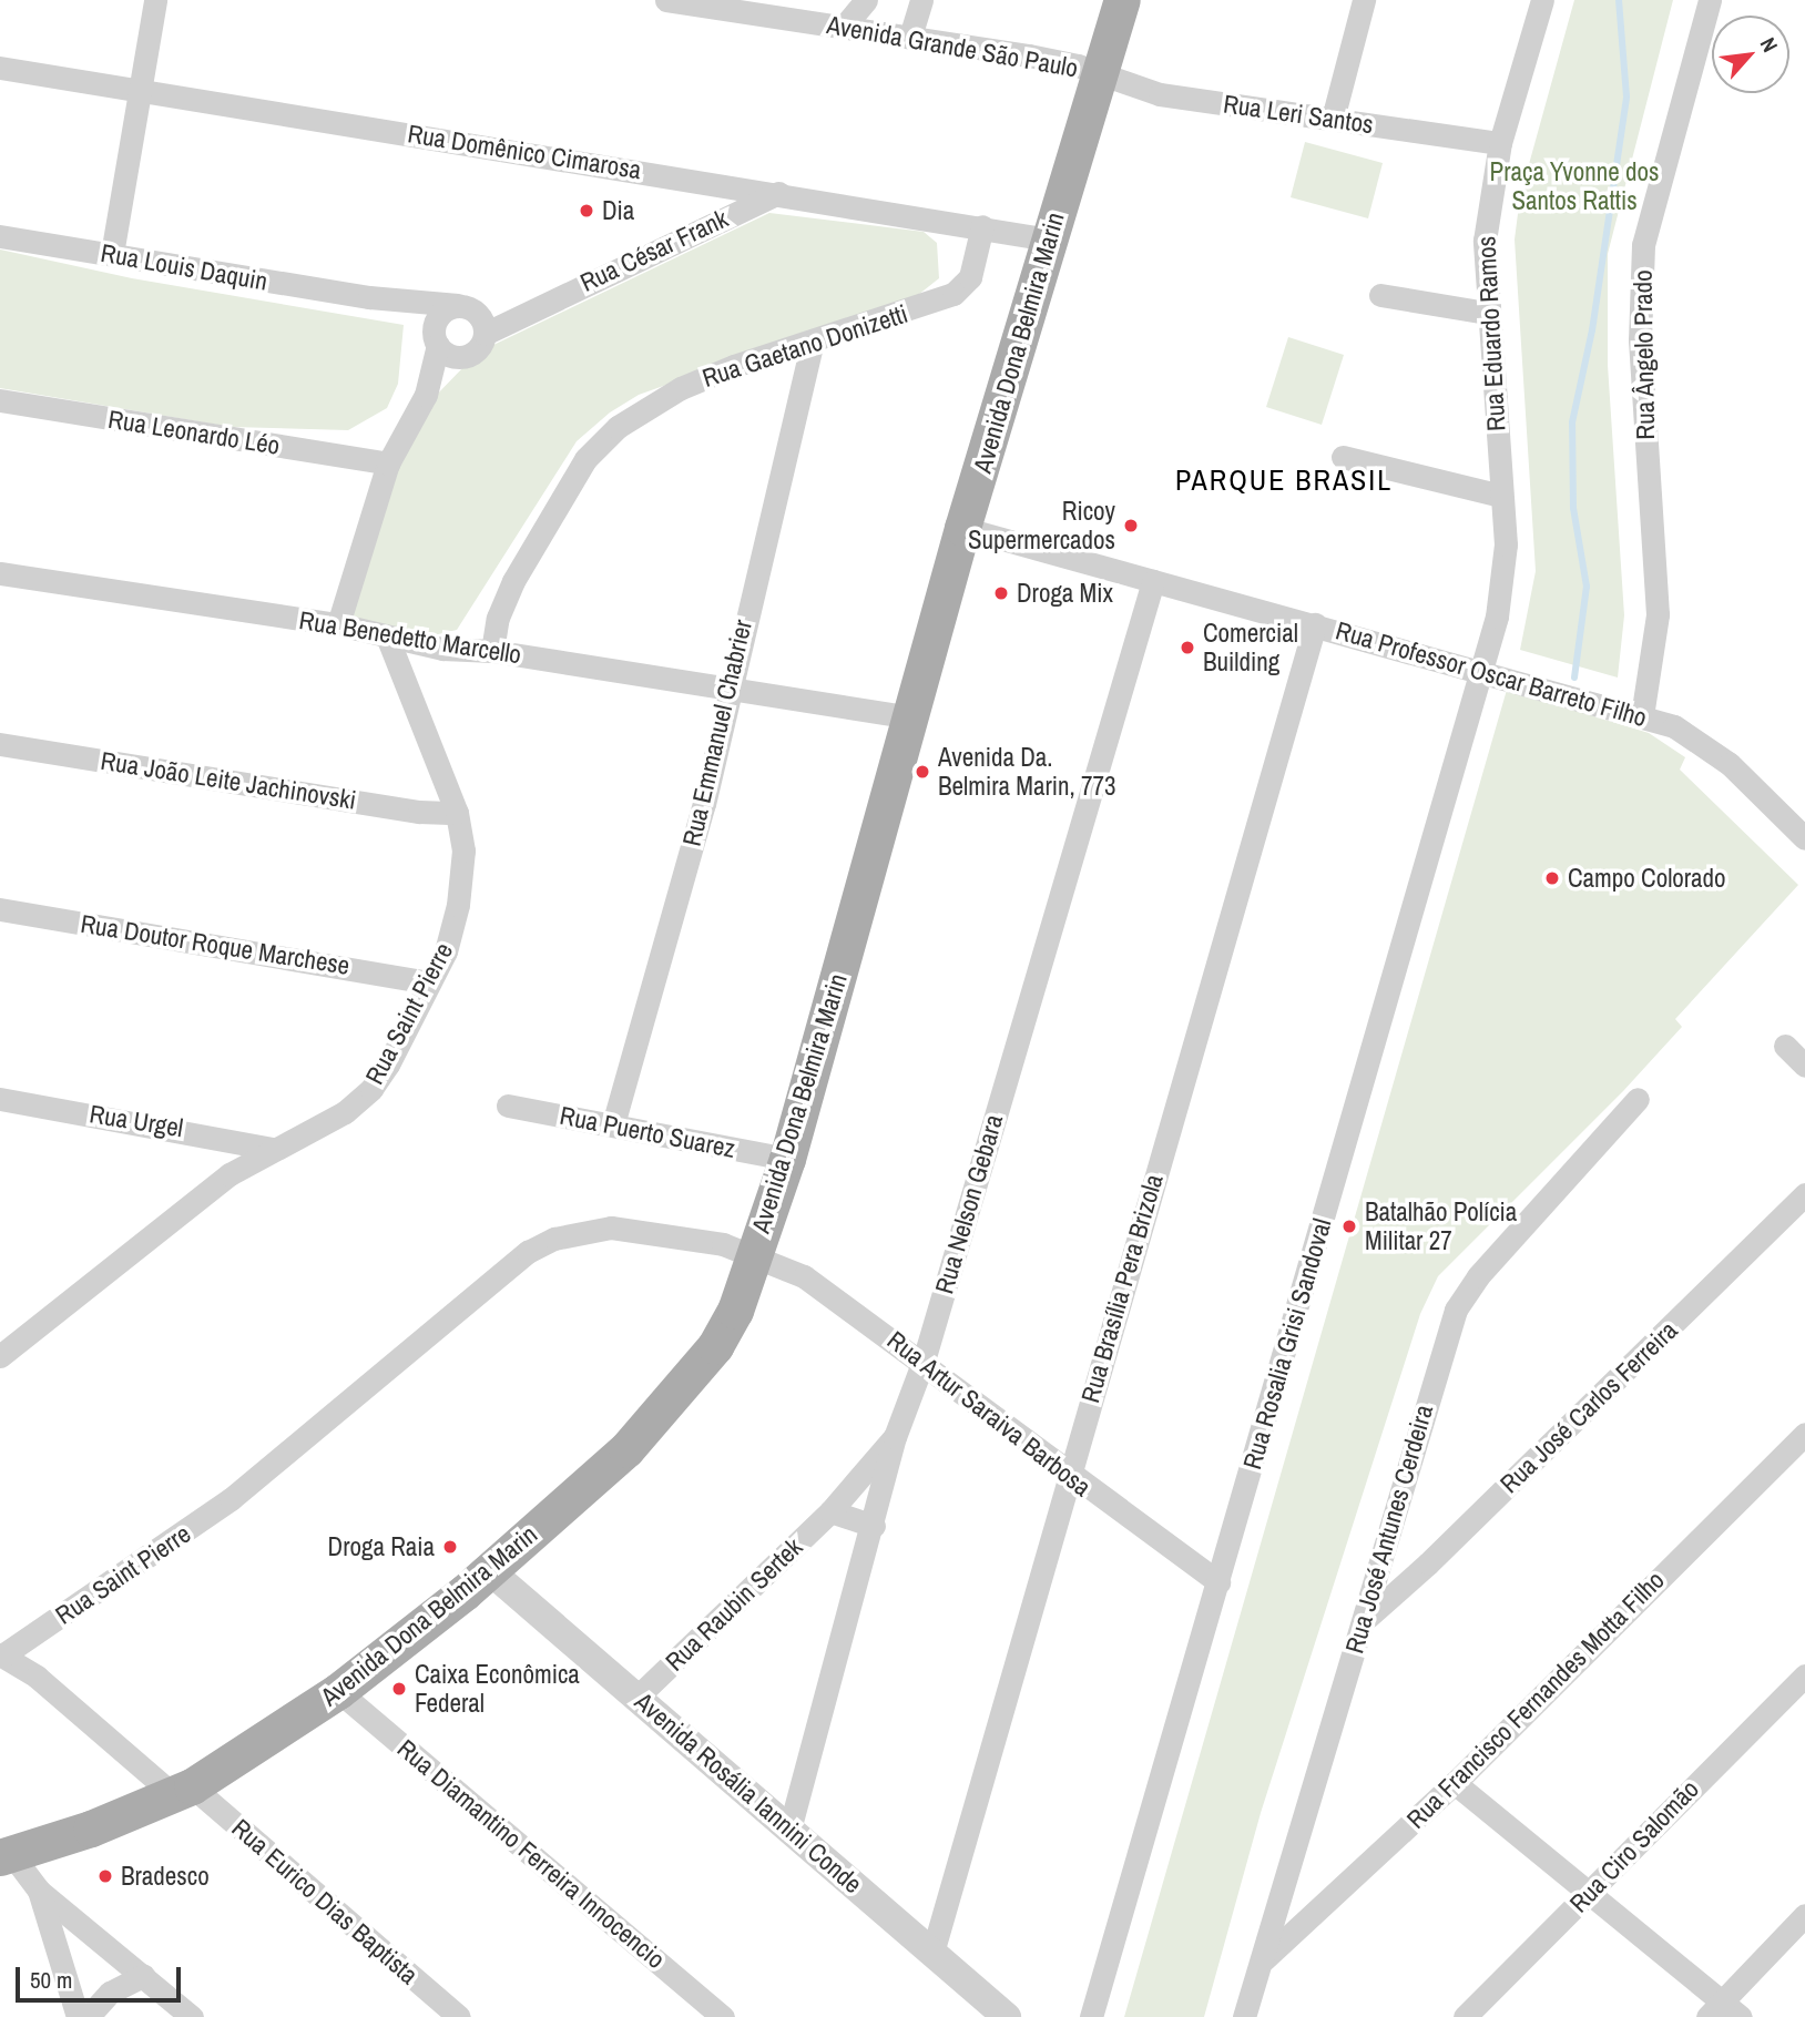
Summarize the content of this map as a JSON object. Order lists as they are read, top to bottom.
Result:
{
  "streets": {
    "main road": ["Avenida Dona Belmira Marin"],
    "street": [
      "Avenida Grande São Paulo",
      "Rua Leri Santos",
      "Rua Domênico Cimarosa",
      "Rua César Frank",
      "Rua Louis Daquin",
      "Rua Eduardo Ramos",
      "Rua Gaetano Donizetti",
      "Rua Ângelo Prado",
      "Rua Leonardo Léo",
      "Rua Benedetto Marcello",
      "Rua Professor Oscar Barreto Filho",
      "Rua Emmanuel Chabrier",
      "Rua João Leite Jachinovski",
      "Rua Doutor Roque Marchese",
      "Rua Saint Pierre",
      "Rua Urgel",
      "Rua Puerto Suarez",
      "Rua Nelson Gebara",
      "Rua Brasília Pera Brizola",
      "Rua Rosalia Grisi Sandoval",
      "Rua José Carlos Ferreira",
      "Rua Artur Saraiva Barbosa",
      "Rua José Antunes Cerdeira",
      "Rua Raubin Sertek",
      "Rua Francisco Fernandes Motta Filho",
      "Avenida Rosália Iannini Conde",
      "Rua Ciro Salomão",
      "Rua Diamantino Ferreira Innocencio",
      "Rua Eurico Dias Baptista"
    ]
  },
  "crossings": [
    ["Avenida Grande São Paulo", "Rua Leri Santos"],
    ["Avenida Grande São Paulo", "Avenida Dona Belmira Marin"],
    ["Rua Leri Santos", "Rua Eduardo Ramos"],
    ["Rua Leri Santos", "Avenida Dona Belmira Marin"],
    ["Rua Domênico Cimarosa", "Rua César Frank"],
    ["Rua Domênico Cimarosa", "Avenida Dona Belmira Marin"],
    ["Rua Domênico Cimarosa", "Rua Gaetano Donizetti"],
    ["Rua César Frank", "Rua Louis Daquin"],
    ["Rua Eduardo Ramos", "Rua Professor Oscar Barreto Filho"],
    ["Rua Eduardo Ramos", "Rua Rosalia Grisi Sandoval"],
    ["Avenida Dona Belmira Marin", "Rua Benedetto Marcello"],
    ["Avenida Dona Belmira Marin", "Rua Professor Oscar Barreto Filho"],
    ["Avenida Dona Belmira Marin", "Rua Saint Pierre"],
    ["Avenida Dona Belmira Marin", "Rua Puerto Suarez"],
    ["Avenida Dona Belmira Marin", "Rua Artur Saraiva Barbosa"],
    ["Avenida Dona Belmira Marin", "Avenida Rosália Iannini Conde"],
    ["Avenida Dona Belmira Marin", "Rua Diamantino Ferreira Innocencio"],
    ["Avenida Dona Belmira Marin", "Rua Eurico Dias Baptista"],
    ["Rua Gaetano Donizetti", "Rua Benedetto Marcello"],
    ["Rua Gaetano Donizetti", "Rua Emmanuel Chabrier"],
    ["Rua Ângelo Prado", "Rua Professor Oscar Barreto Filho"],
    ["Rua Benedetto Marcello", "Rua Emmanuel Chabrier"],
    ["Rua Benedetto Marcello", "Rua Saint Pierre"],
    ["Rua Professor Oscar Barreto Filho", "Rua Nelson Gebara"],
    ["Rua Professor Oscar Barreto Filho", "Rua Brasília Pera Brizola"],
    ["Rua Professor Oscar Barreto Filho", "Rua Rosalia Grisi Sandoval"],
    ["Rua Emmanuel Chabrier", "Rua Puerto Suarez"],
    ["Rua João Leite Jachinovski", "Rua Saint Pierre"],
    ["Rua Doutor Roque Marchese", "Rua Saint Pierre"],
    ["Rua Saint Pierre", "Rua Urgel"],
    ["Rua Saint Pierre", "Rua Artur Saraiva Barbosa"],
    ["Rua Saint Pierre", "Rua Eurico Dias Baptista"],
    ["Rua Nelson Gebara", "Rua Artur Saraiva Barbosa"],
    ["Rua Nelson Gebara", "Rua Raubin Sertek"],
    ["Rua Nelson Gebara", "Avenida Rosália Iannini Conde"],
    ["Rua Brasília Pera Brizola", "Rua Artur Saraiva Barbosa"],
    ["Rua Brasília Pera Brizola", "Avenida Rosália Iannini Conde"],
    ["Rua Rosalia Grisi Sandoval", "Rua Artur Saraiva Barbosa"],
    ["Rua José Carlos Ferreira", "Rua José Antunes Cerdeira"],
    ["Rua José Antunes Cerdeira", "Rua Francisco Fernandes Motta Filho"],
    ["Rua Raubin Sertek", "Avenida Rosália Iannini Conde"]
  ],
  "districts": ["PARQUE BRASIL"],
  "parks": ["Praça Yvonne dos Santos Rattis"],
  "places": [
    "Dia",
    "Ricoy Supermercados",
    "Droga Mix",
    "Comercial Building",
    "Avenida Da. Belmira Marin, 773",
    "Campo Colorado",
    "Batalhão Polícia Militar 27",
    "Droga Raia",
    "Caixa Econômica Federal",
    "Bradesco"
  ],
  "scale_bar": "50 m",
  "north": "top right"
}
